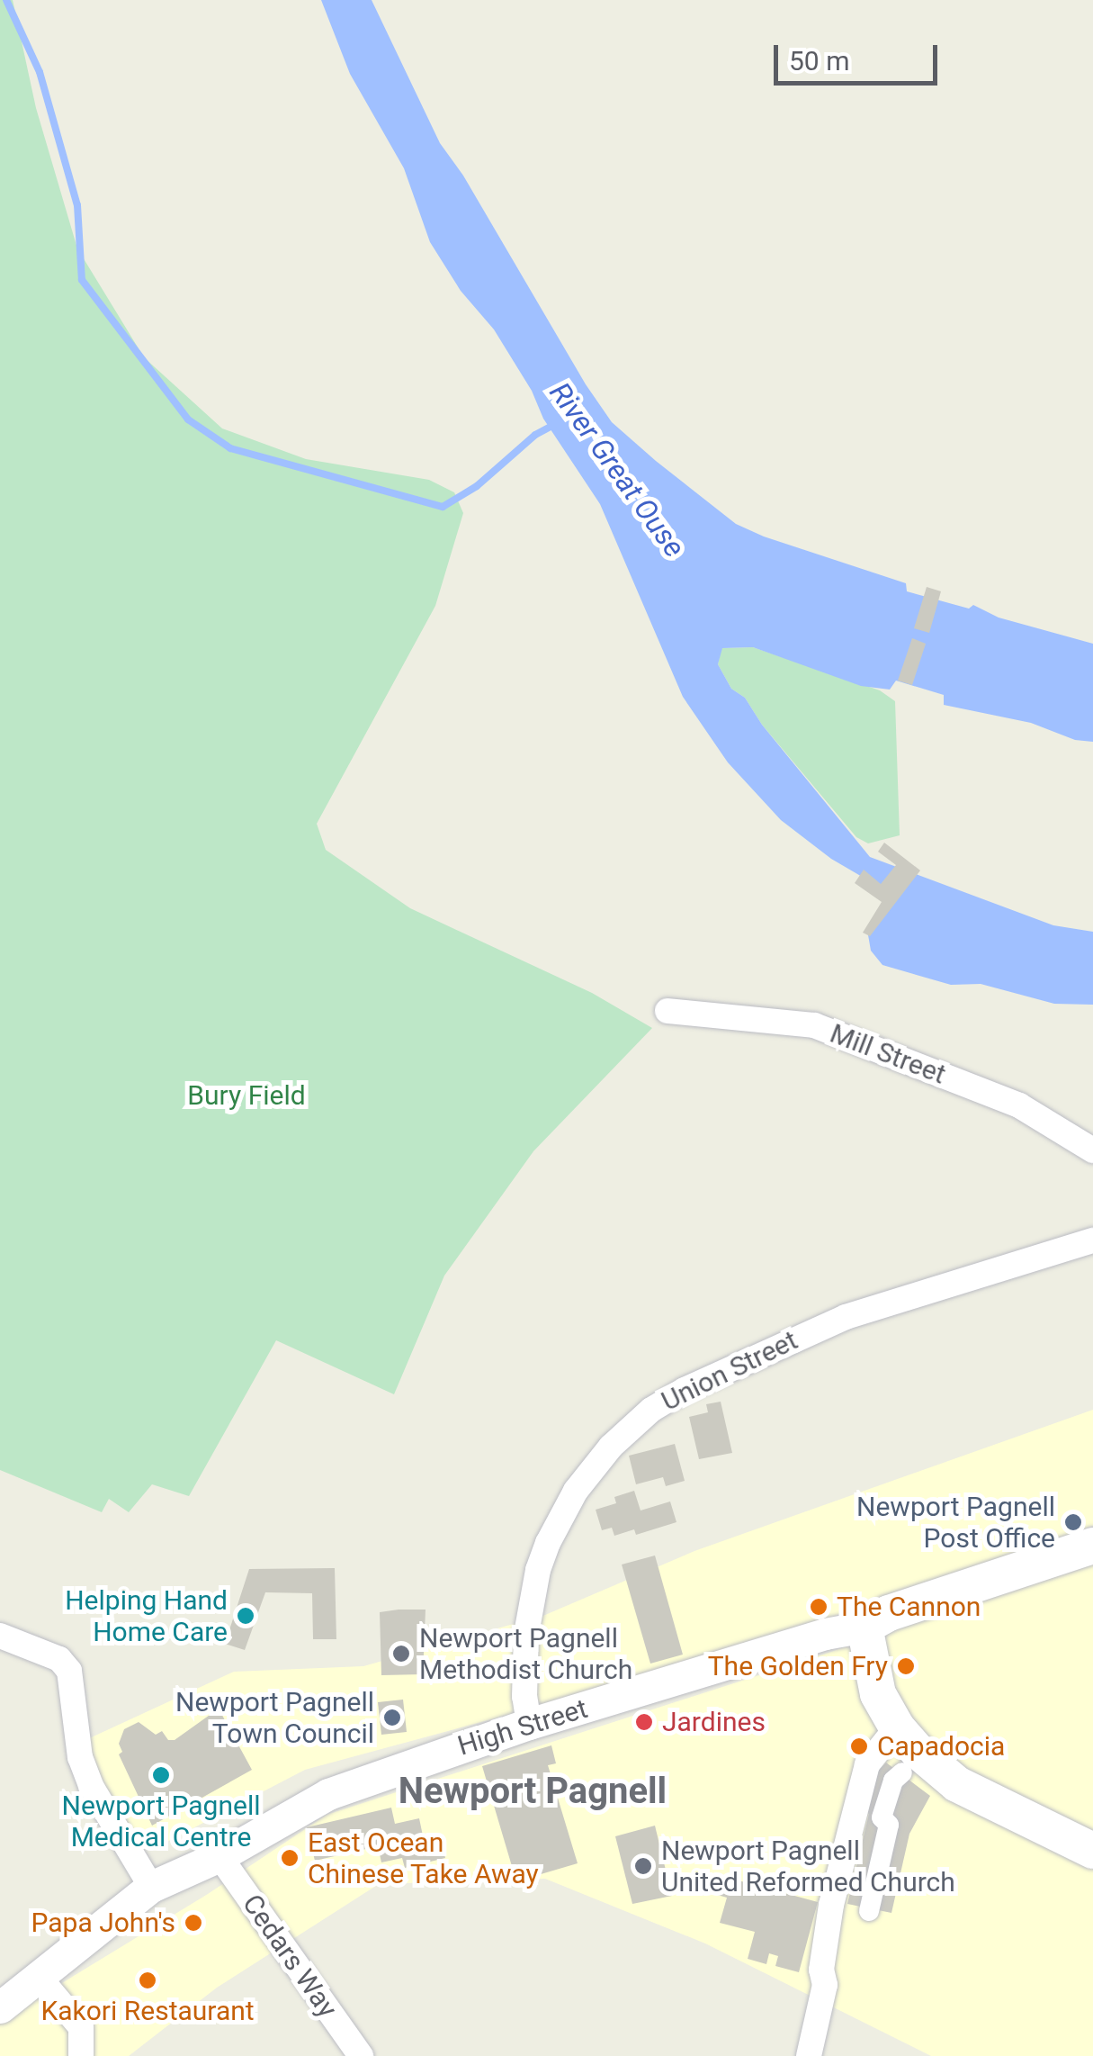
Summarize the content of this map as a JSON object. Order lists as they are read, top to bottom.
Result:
{
  "streets": {
    "main road": ["High Street"],
    "street": ["Mill Street", "Union Street", "Cedars Way"]
  },
  "crossings": [
    ["Union Street", "High Street"],
    ["High Street", "Cedars Way"]
  ],
  "districts": ["Newport Pagnell"],
  "water": ["River Great Ouse"],
  "parks": ["Bury Field"],
  "places": [
    "Newport Pagnell Post Office",
    "The Cannon",
    "Helping Hand Home Care",
    "Newport Pagnell Methodist Church",
    "The Golden Fry",
    "Newport Pagnell Town Council",
    "Jardines",
    "Capadocia",
    "Newport Pagnell Medical Centre",
    "East Ocean Chinese Take Away",
    "Newport Pagnell United Reformed Church",
    "Papa John's",
    "Kakori Restaurant"
  ],
  "scale_bar": "50 m"
}
